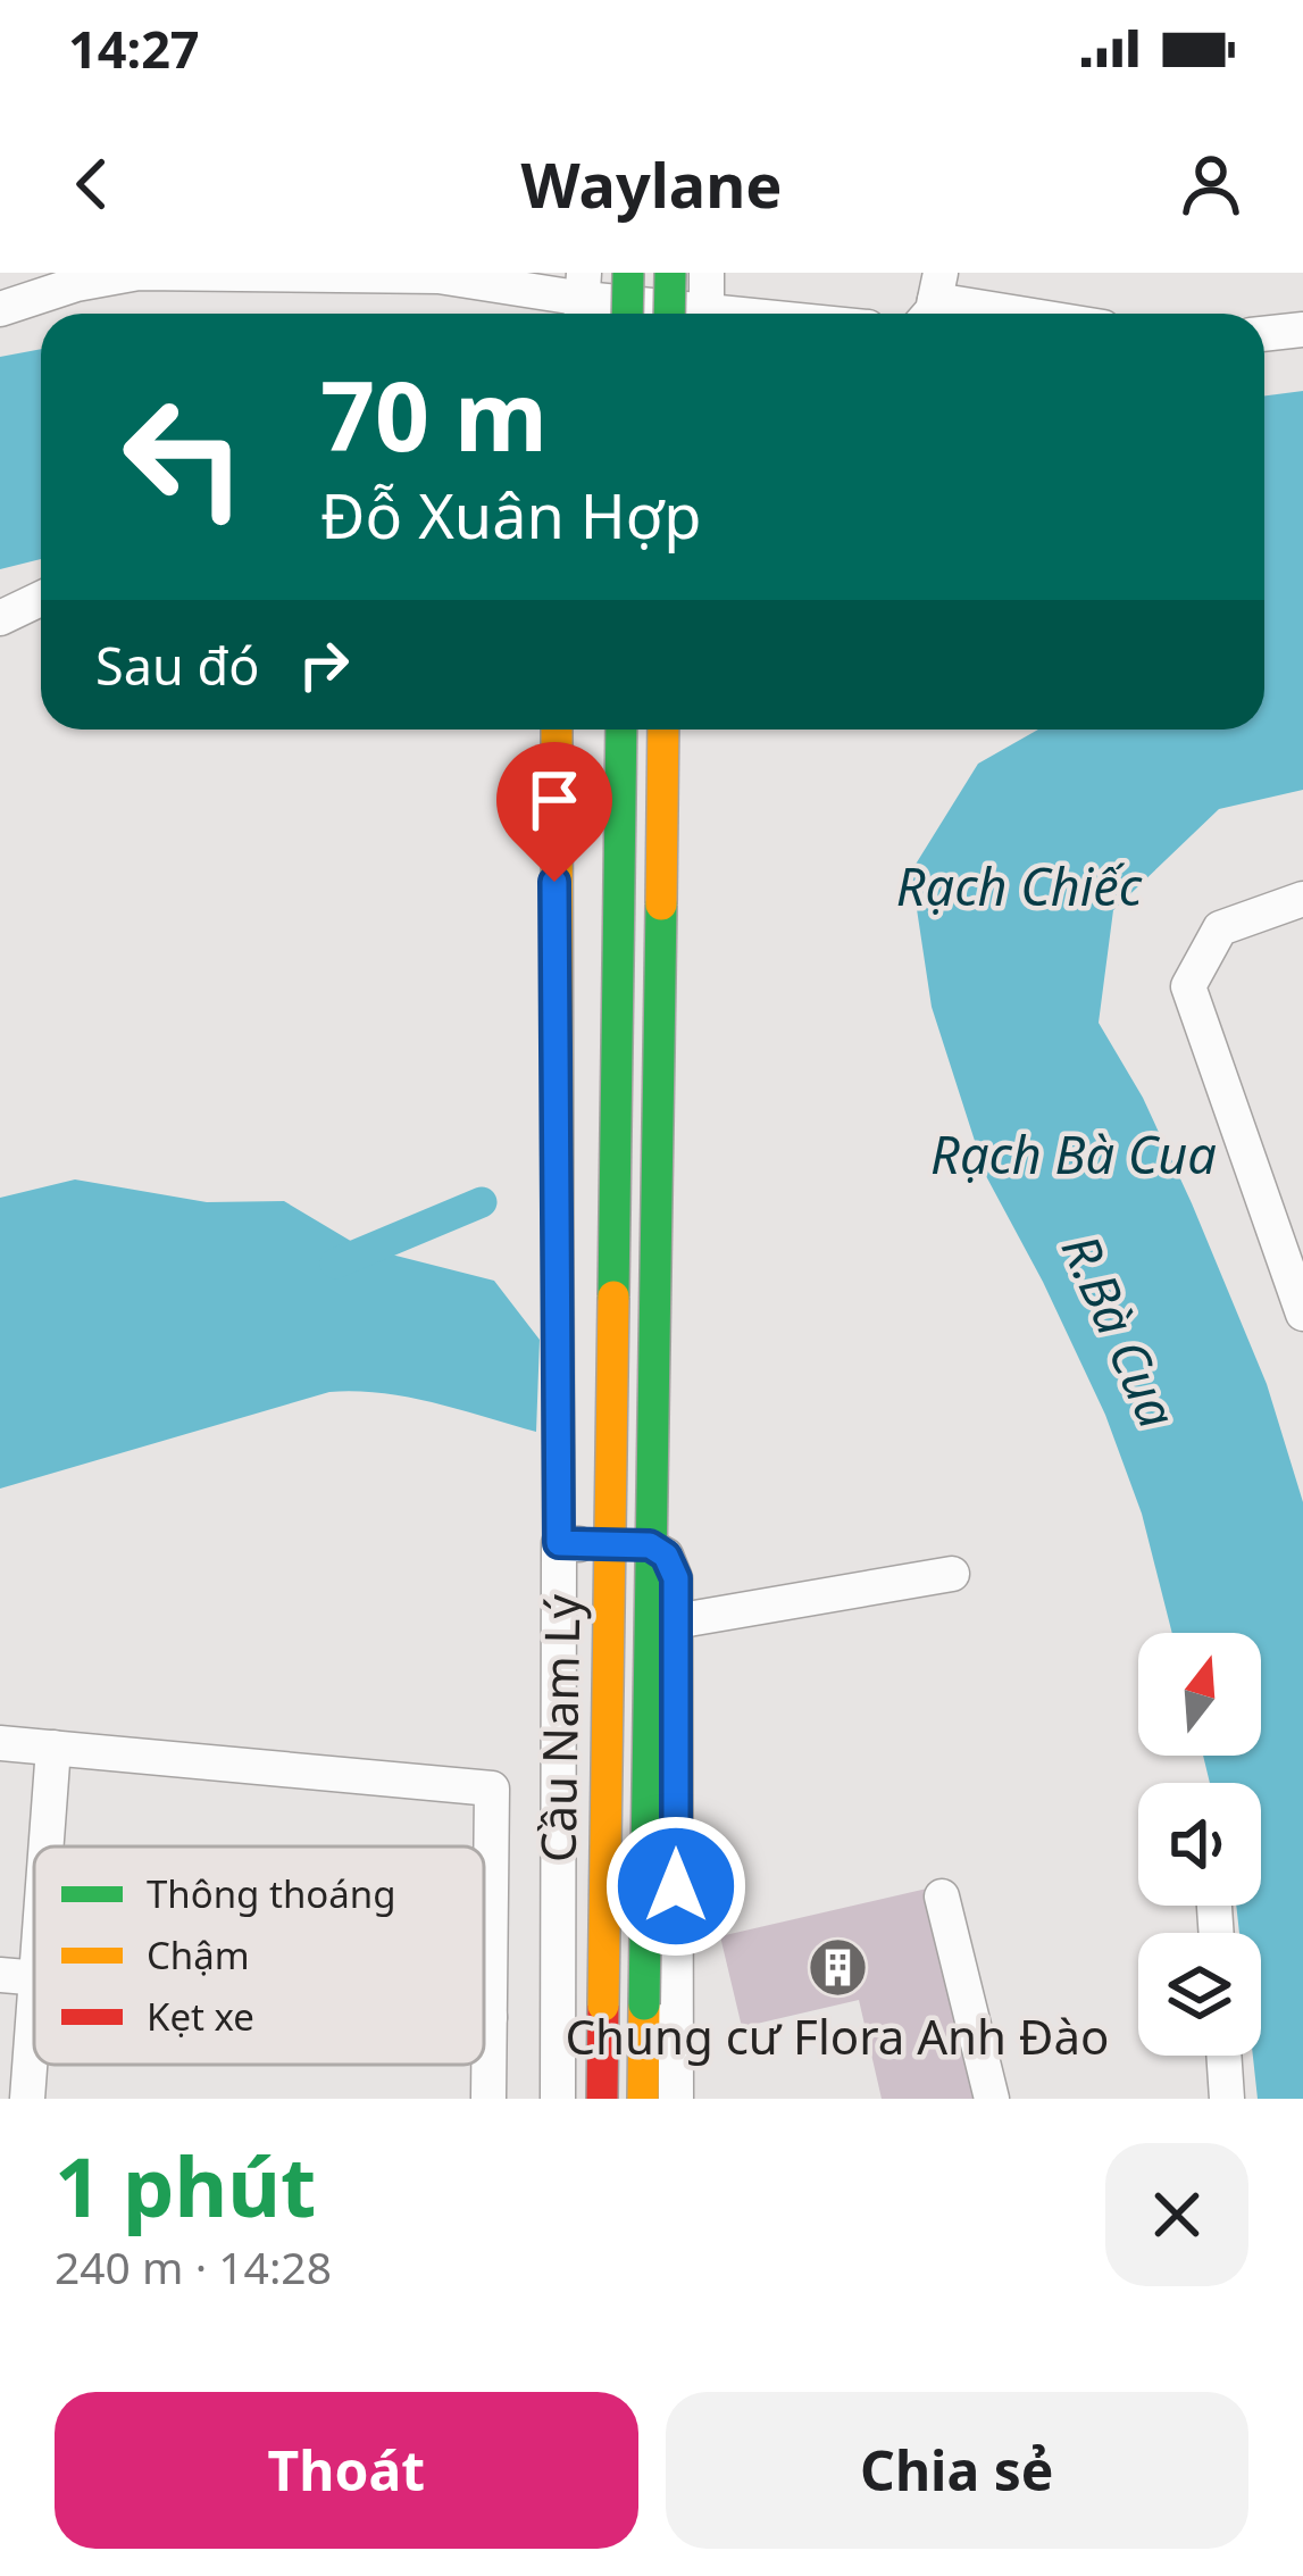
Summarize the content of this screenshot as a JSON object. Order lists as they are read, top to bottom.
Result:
{
  "streets": {
    "main road": ["Cầu Nam Lý"]
  },
  "water": ["Rạch Chiếc", "Rạch Bà Cua", "R.Bà Cua"],
  "places": {
    "building": ["Chung cư Flora Anh Đào"]
  },
  "legend": ["Thông thoáng", "Chậm", "Kẹt xe"],
  "north": "top",
  "page": {
    "status": "14:27",
    "header": "Waylane",
    "turn": ["70 m", "Đỗ Xuân Hợp"],
    "then": "Sau đó",
    "heading": ["1 phút", "240 m · 14:28"],
    "buttons": ["Thoát", "Chia sẻ"]
  }
}
